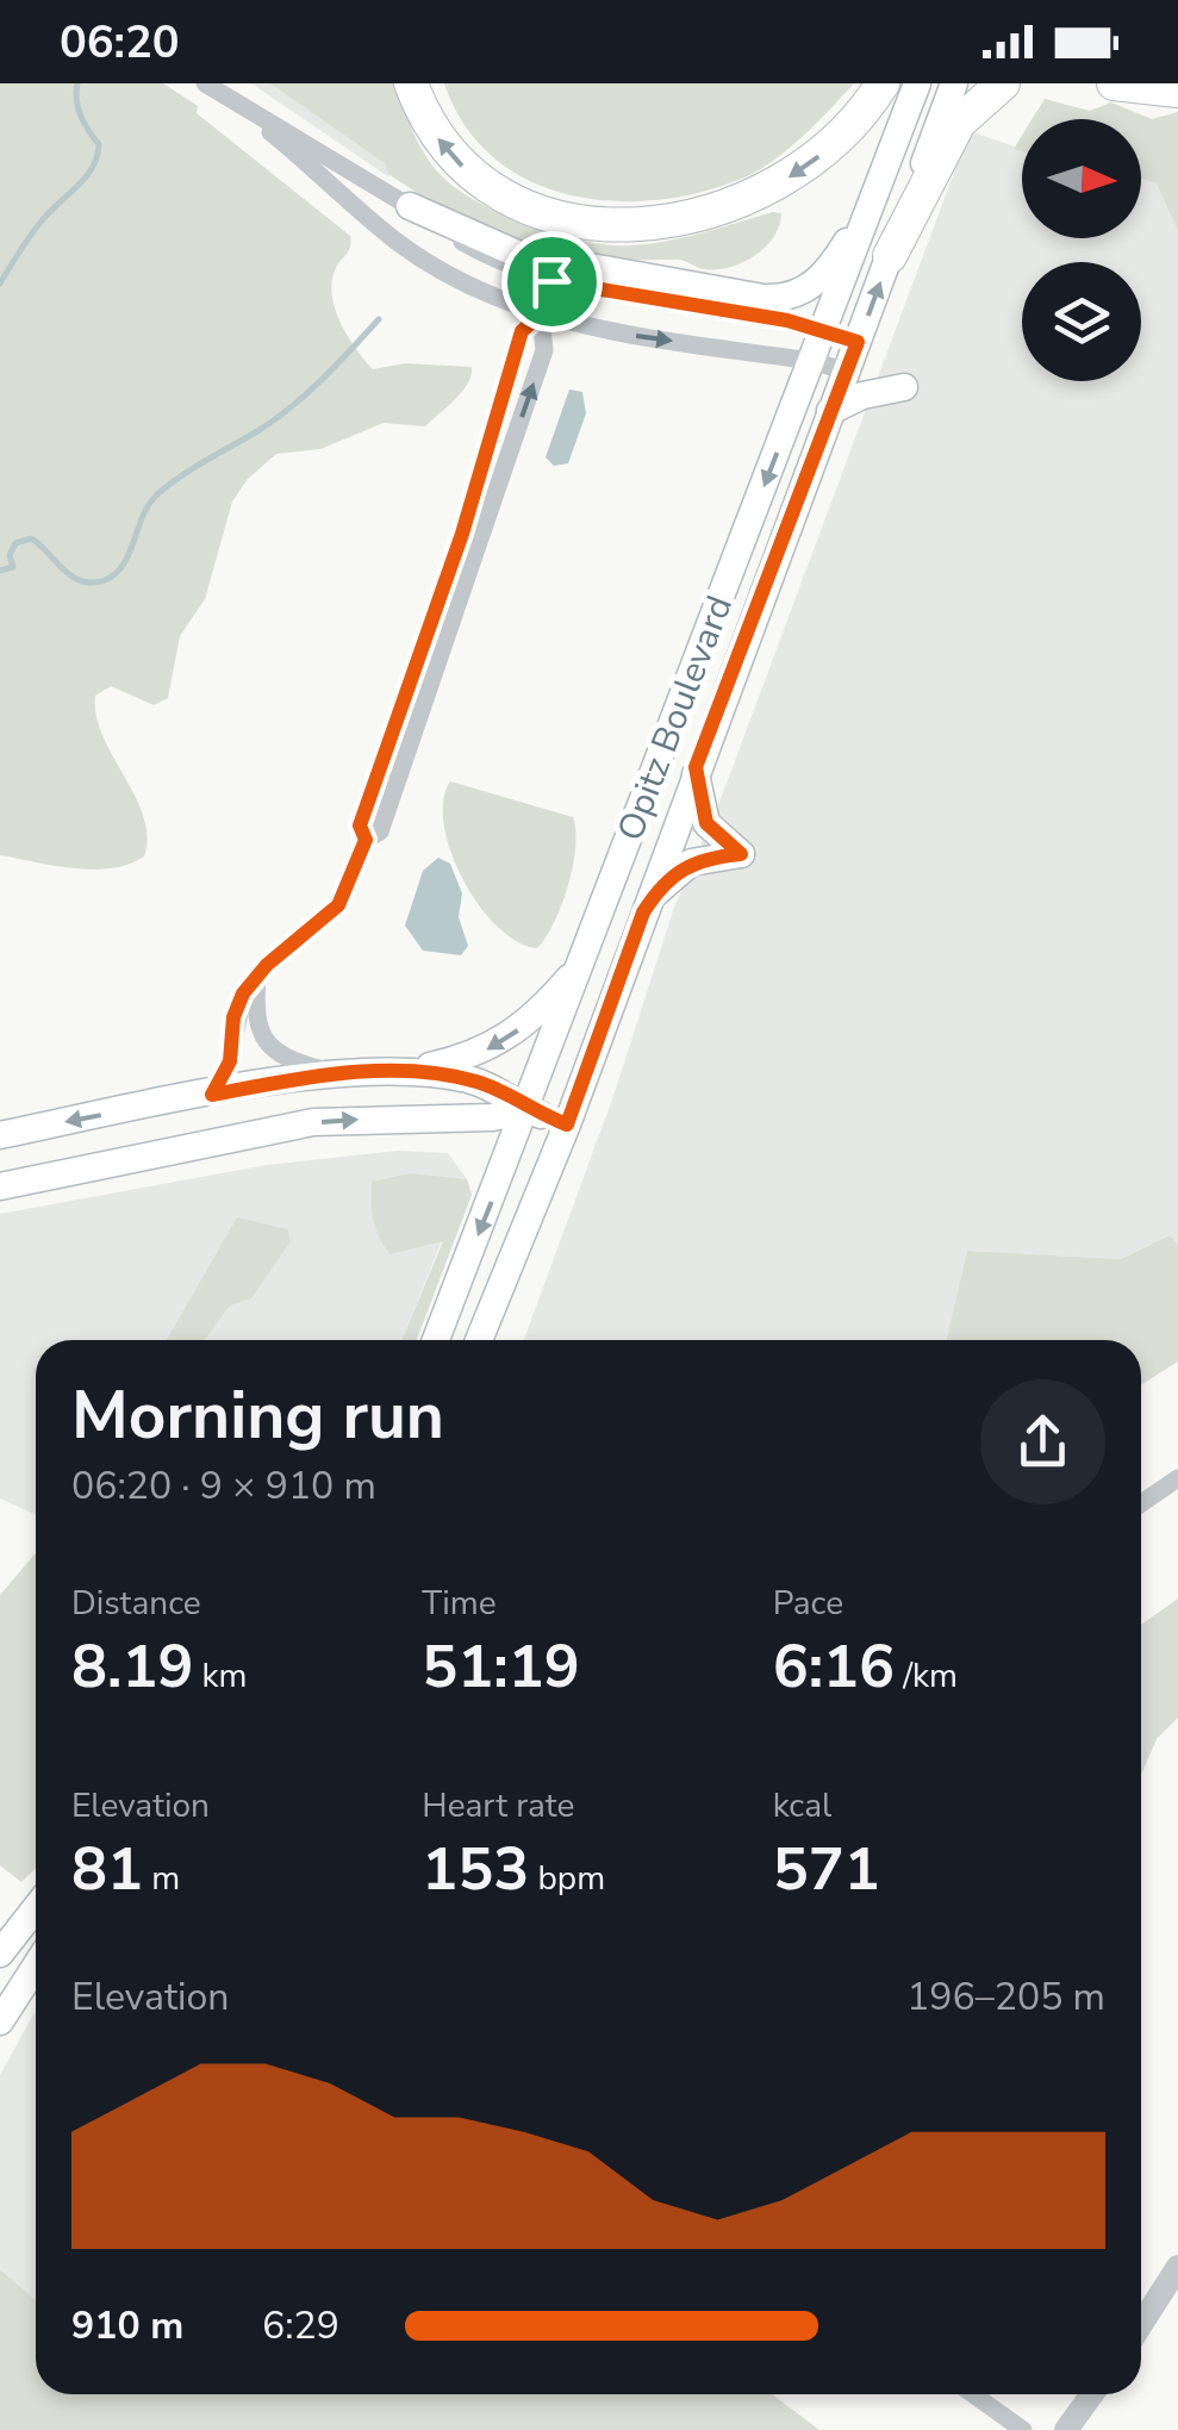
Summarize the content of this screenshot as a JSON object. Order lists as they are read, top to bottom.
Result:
{
  "streets": {
    "main road": ["Opitz Boulevard"]
  },
  "north": "right",
  "page": {
    "status": "06:20",
    "heading": ["Morning run", "06:20 · 9 × 910 m"],
    "stats": [
      ["Distance", "8.19 km"],
      ["Time", "51:19"],
      ["Pace", "6:16 /km"],
      ["Elevation", "81 m"],
      ["Heart rate", "153 bpm"],
      ["kcal", "571"]
    ],
    "chart": ["Elevation", "196–205 m"],
    "list": [
      {
        "name": "910 m",
        "note": "6:29"
      }
    ]
  }
}
